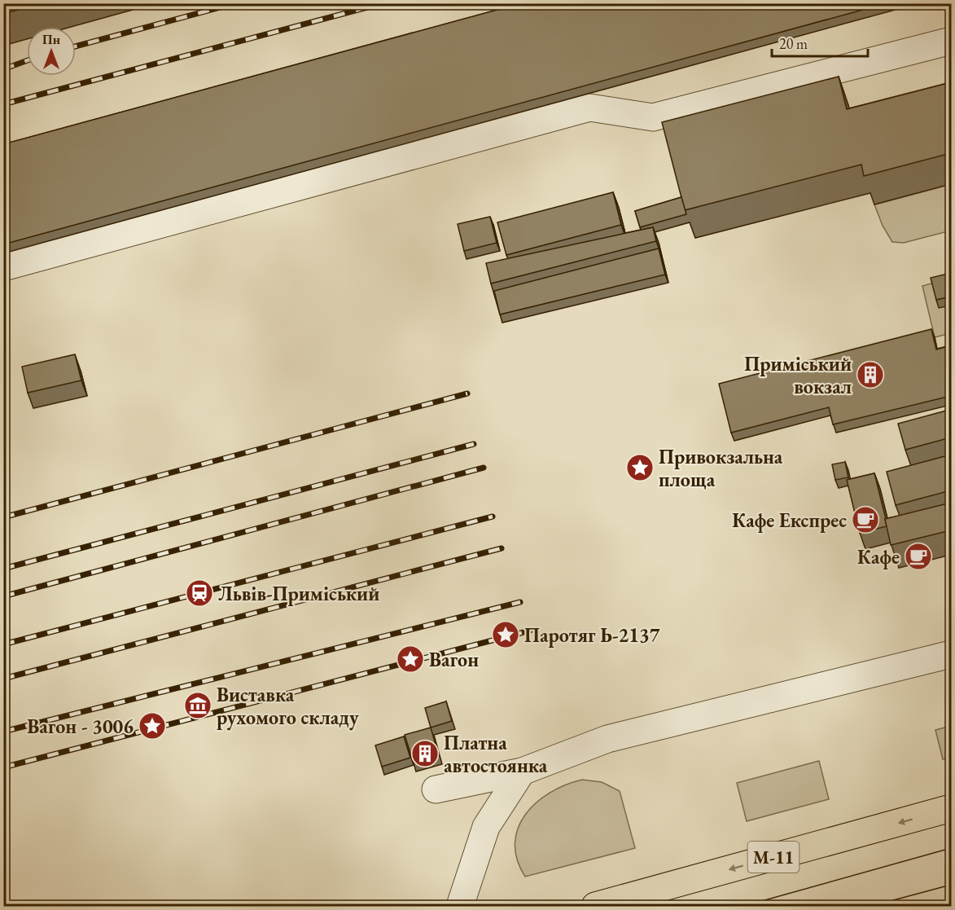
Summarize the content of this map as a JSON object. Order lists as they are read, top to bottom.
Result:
{
  "streets": {
    "main road": ["М-11"]
  },
  "places": {
    "building": ["Приміський вокзал", "Платна автостоянка"],
    "place": [
      "Привокзальна площа",
      "Паротяг Ь-2137",
      "Вагон",
      "Вагон - 3006"
    ],
    "cafe": ["Кафе Експрес", "Кафе"],
    "station": ["Львів-Приміський"],
    "museum": ["Виставка рухомого складу"]
  },
  "scale_bar": "20 m",
  "north": "top"
}
